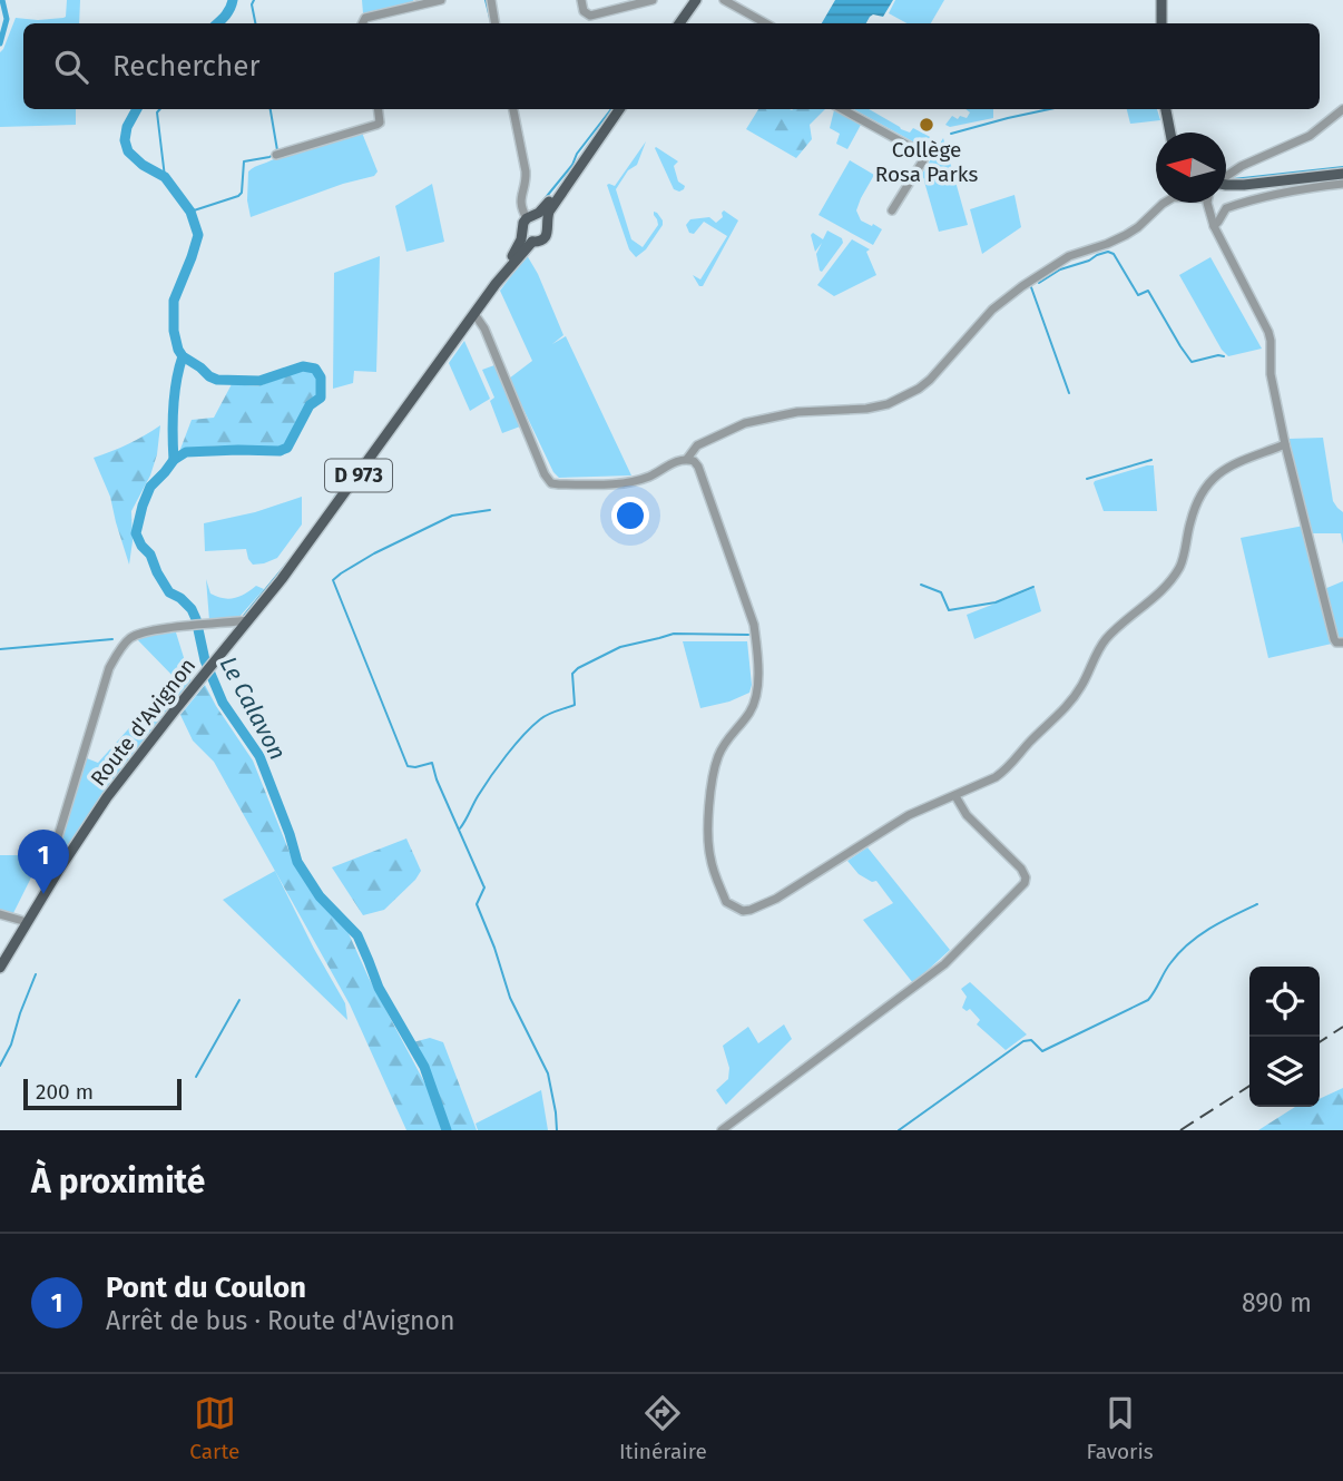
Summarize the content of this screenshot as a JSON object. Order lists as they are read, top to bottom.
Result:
{
  "streets": {
    "main road": ["D 973", "Route d'Avignon"]
  },
  "water": ["Le Calavon"],
  "places": ["Collège Rosa Parks"],
  "scale_bar": "200 m",
  "north": "left",
  "page": {
    "search": "Rechercher",
    "pins": "1",
    "scale": "200 m",
    "heading": "À proximité",
    "list": [
      {
        "mark": "1",
        "name": "Pont du Coulon",
        "note": "Arrêt de bus · Route d'Avignon",
        "value": "890 m"
      }
    ],
    "nav": ["Carte", "Itinéraire", "Favoris"]
  }
}
